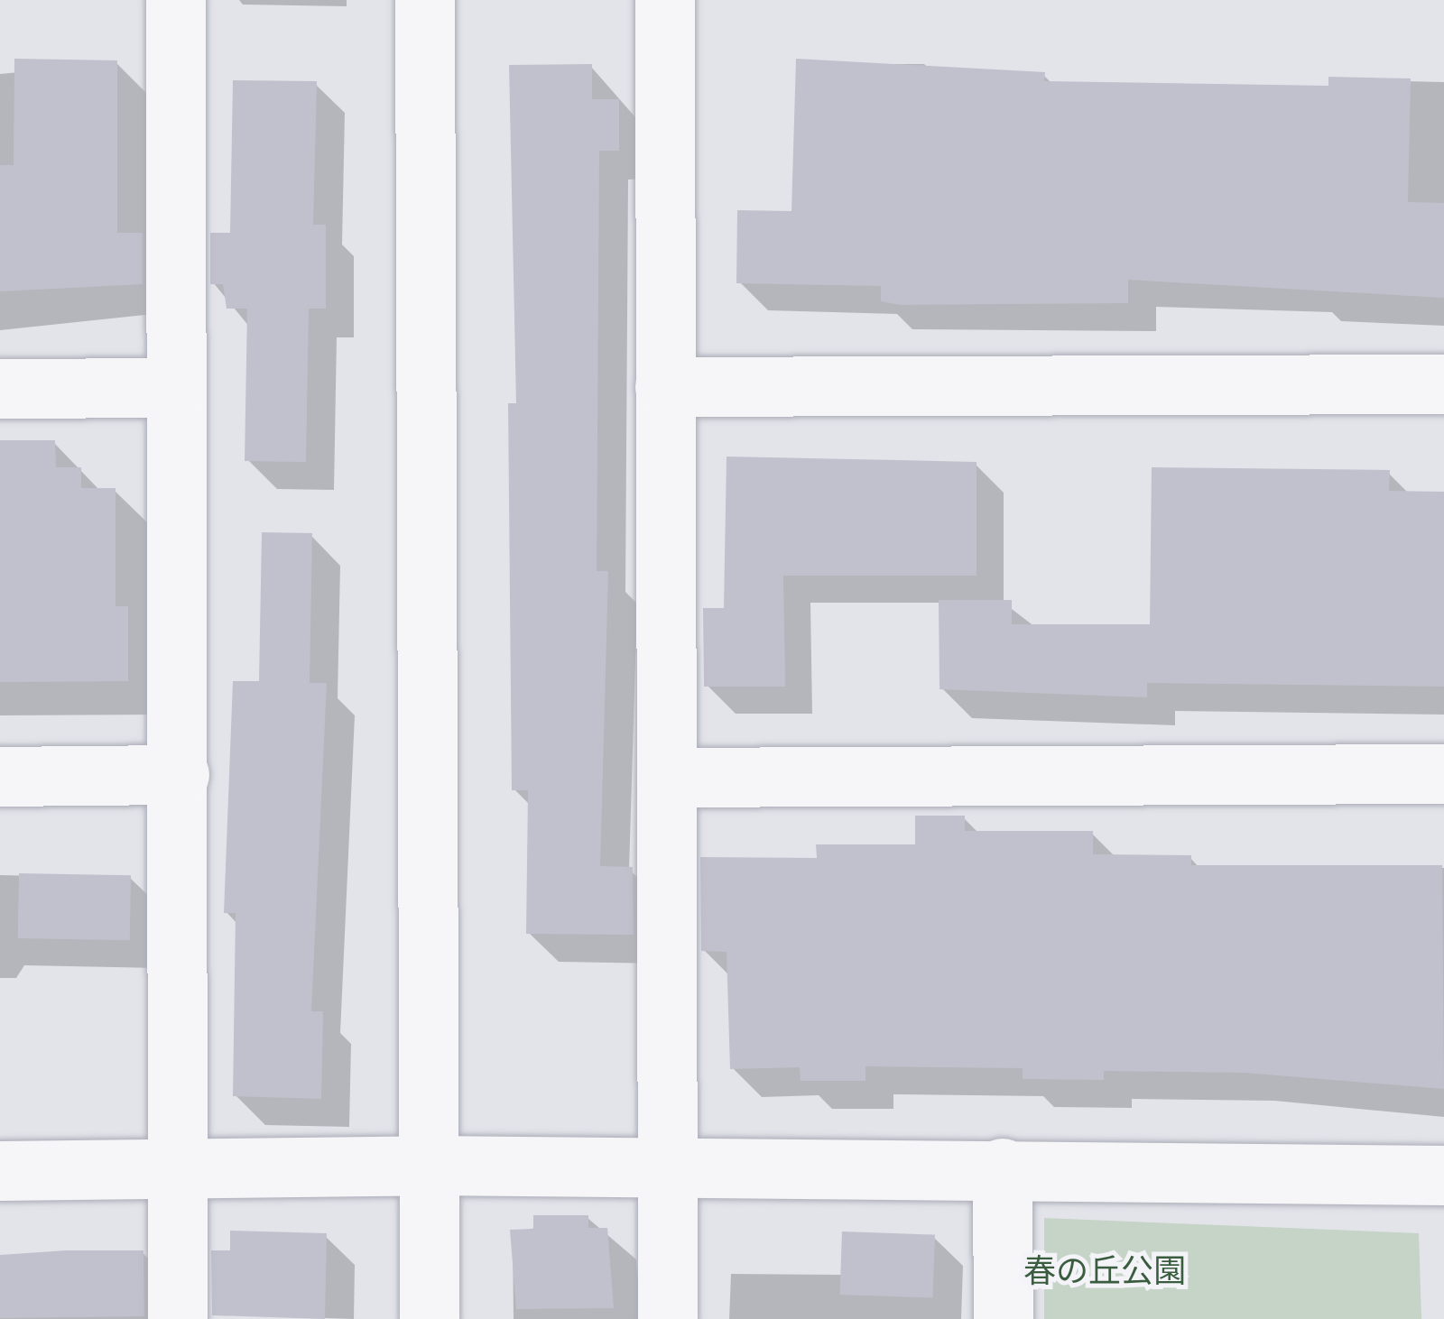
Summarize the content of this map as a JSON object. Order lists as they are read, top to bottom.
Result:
{
  "parks": ["春の丘公園"]
}
